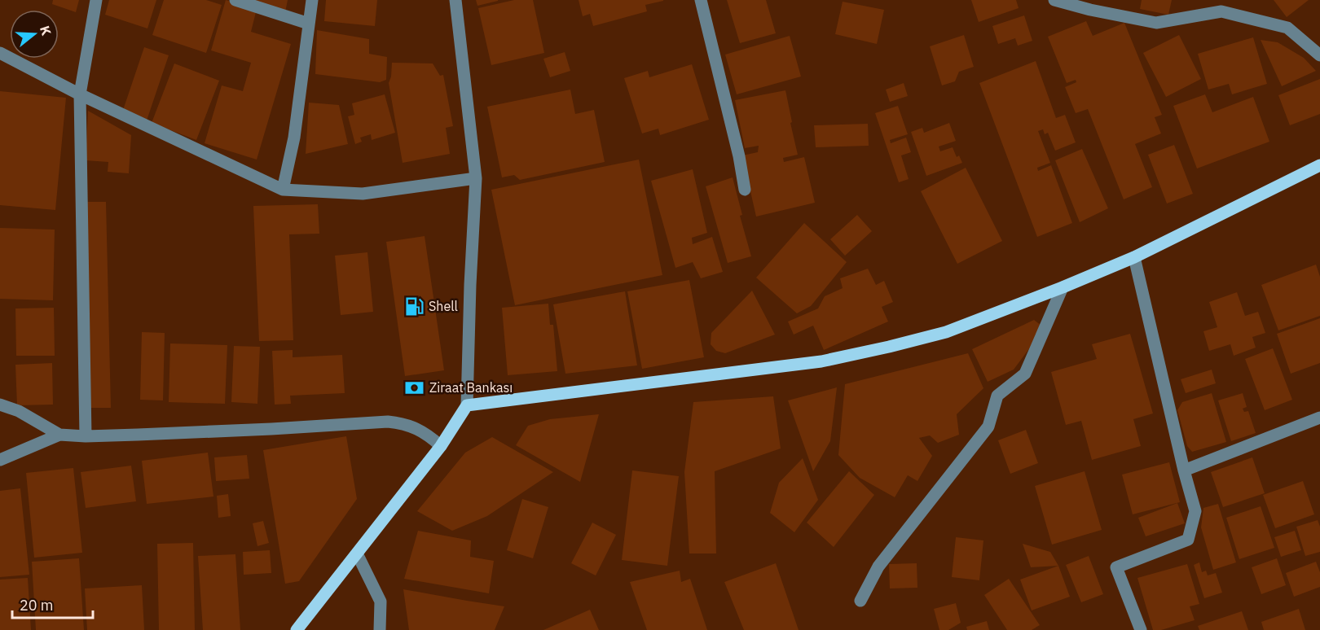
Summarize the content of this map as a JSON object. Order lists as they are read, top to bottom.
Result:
{
  "places": {
    "fuel station": ["Shell"],
    "bank": ["Ziraat Bankası"]
  },
  "scale_bar": "20 m",
  "north": "right"
}
